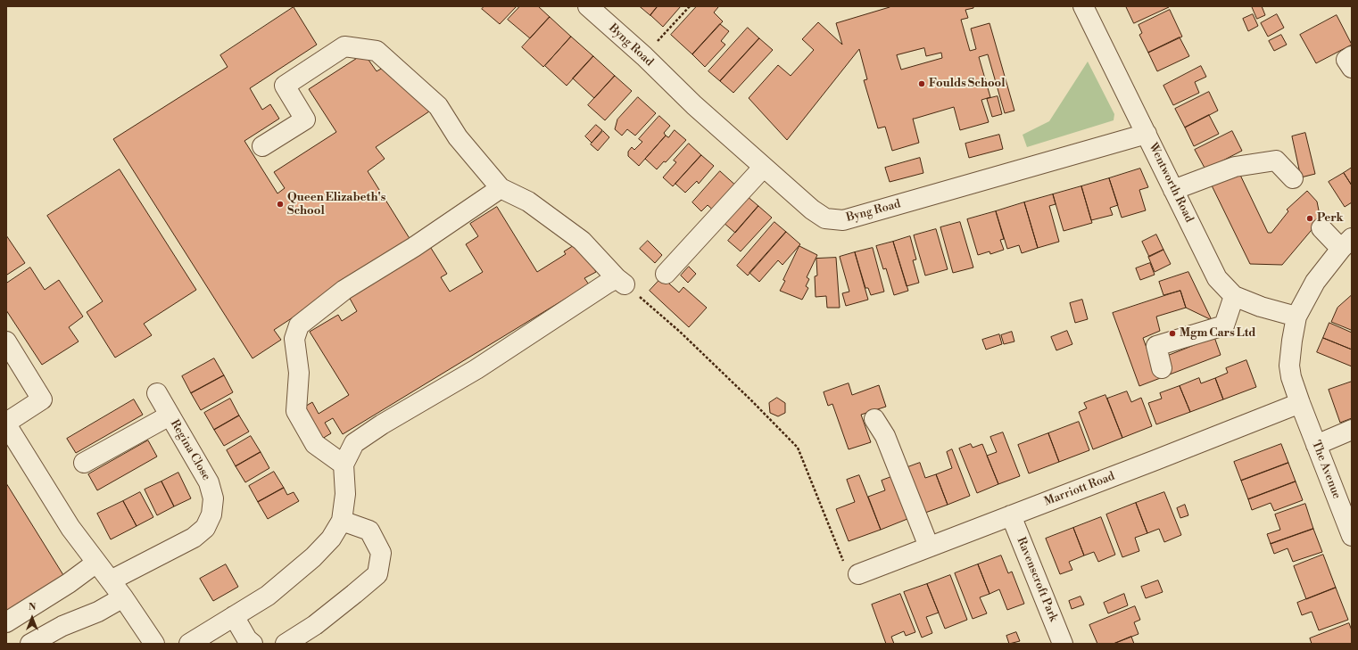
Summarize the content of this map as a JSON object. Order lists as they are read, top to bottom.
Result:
{
  "streets": {
    "street": [
      "Byng Road",
      "Wentworth Road",
      "Regina Close",
      "The Avenue",
      "Marriott Road",
      "Ravenscroft Park"
    ]
  },
  "crossings": [
    ["Byng Road", "Wentworth Road"],
    ["Wentworth Road", "The Avenue"],
    ["The Avenue", "Marriott Road"],
    ["Marriott Road", "Ravenscroft Park"]
  ],
  "places": [
    "Foulds School",
    "Queen Elizabeth's School",
    "Perk",
    "Mgm Cars Ltd"
  ],
  "north": "top"
}
